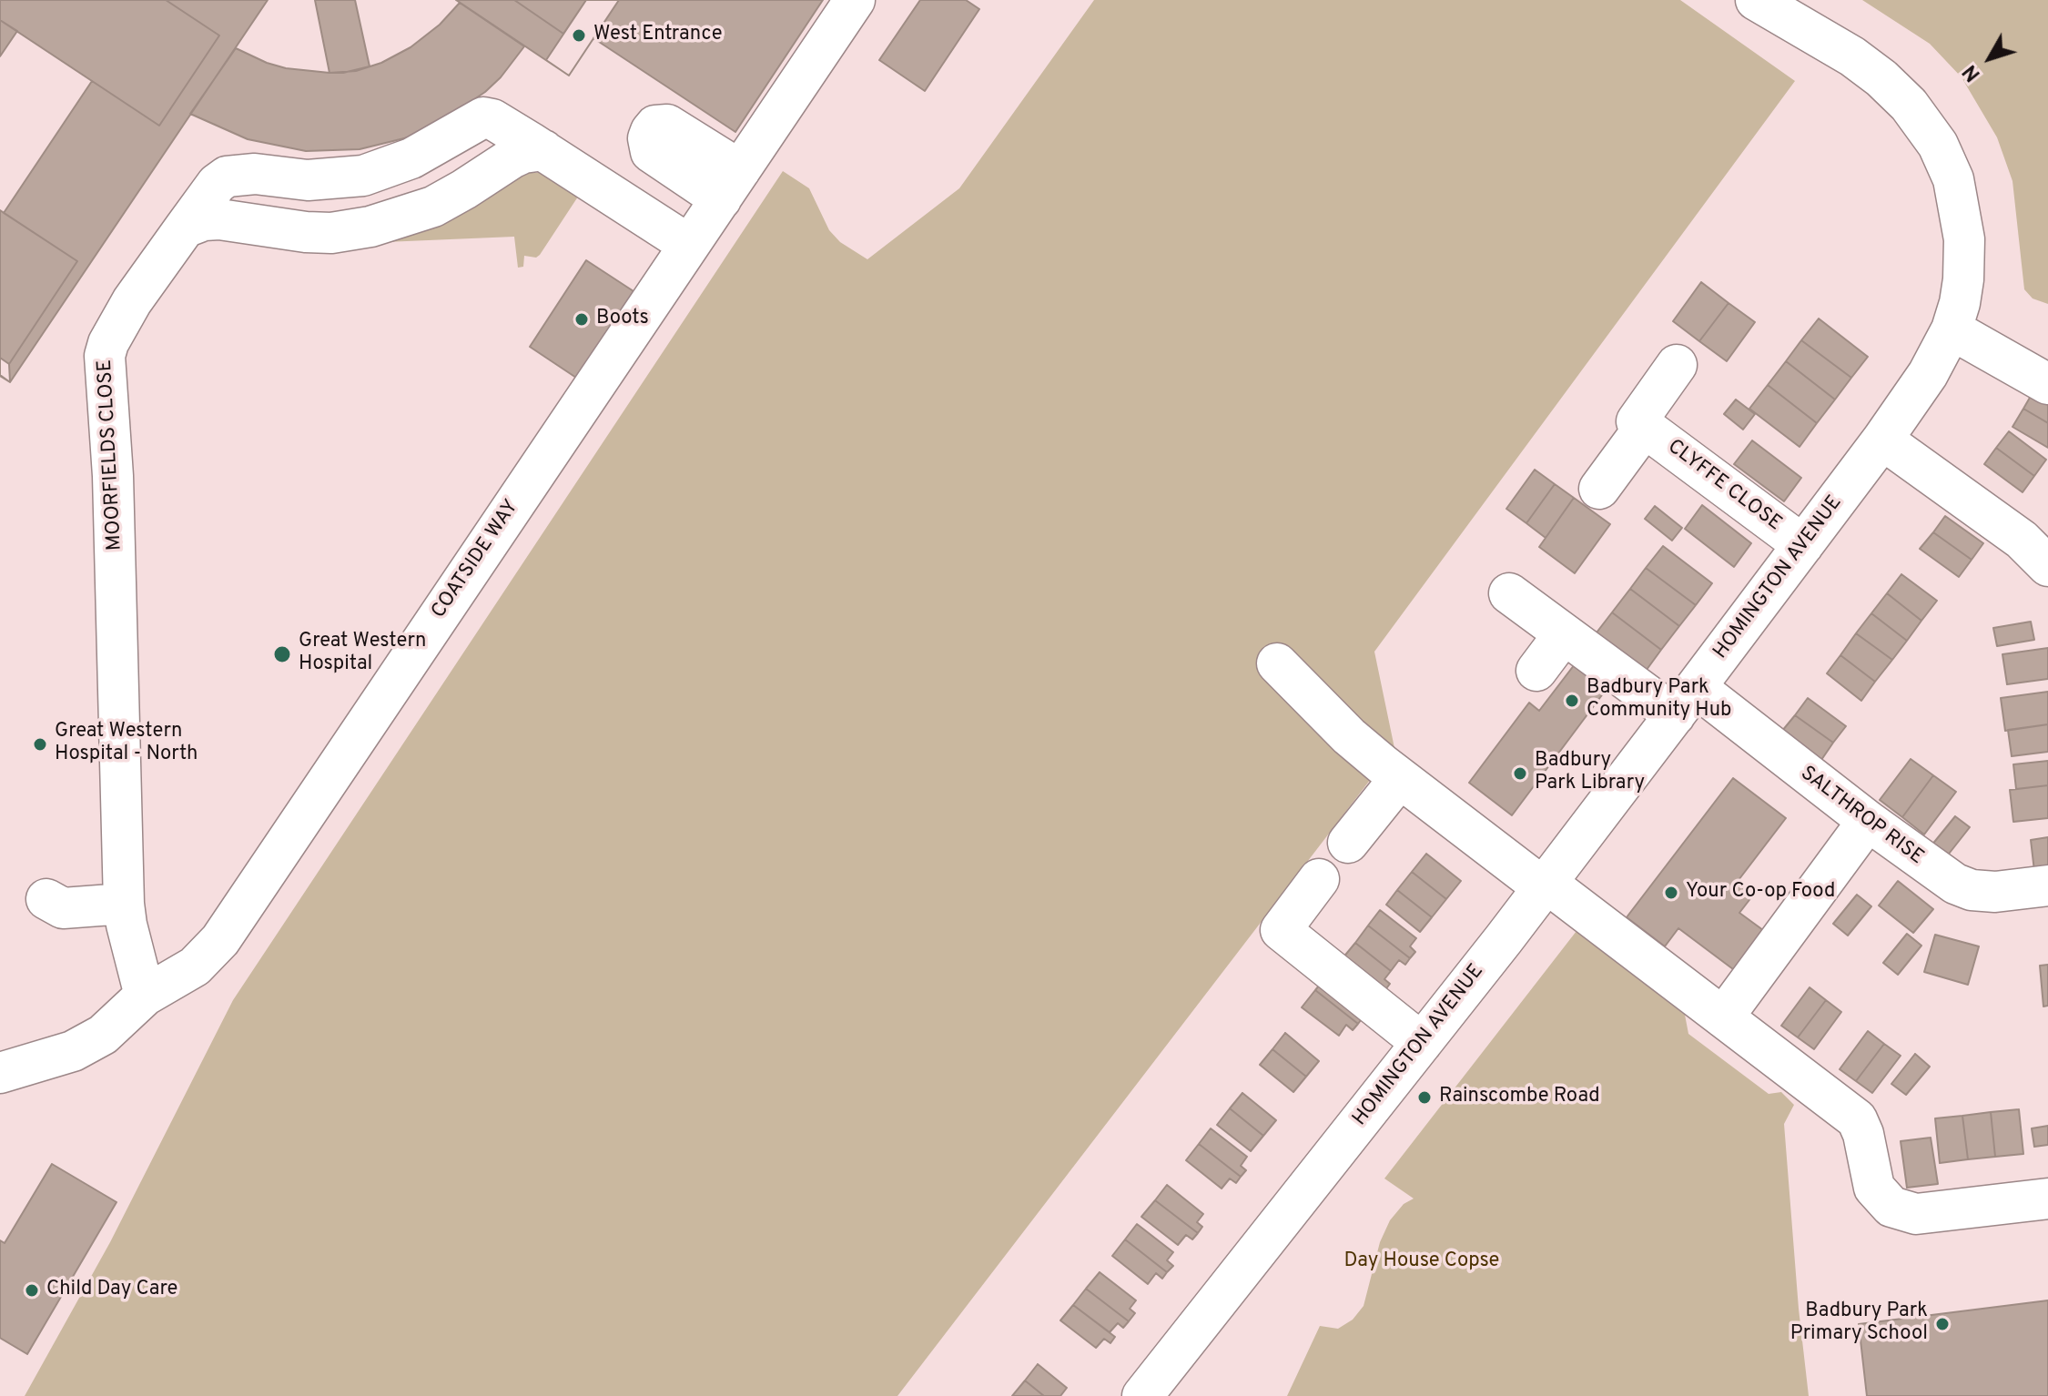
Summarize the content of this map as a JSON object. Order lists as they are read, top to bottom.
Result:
{
  "streets": {
    "street": [
      "MOORFIELDS CLOSE",
      "CLYFFE CLOSE",
      "COATSIDE WAY",
      "HOMINGTON AVENUE",
      "SALTHROP RISE"
    ]
  },
  "crossings": [
    ["MOORFIELDS CLOSE", "COATSIDE WAY"],
    ["CLYFFE CLOSE", "HOMINGTON AVENUE"],
    ["HOMINGTON AVENUE", "SALTHROP RISE"]
  ],
  "parks": ["Day House Copse"],
  "places": [
    "West Entrance",
    "Boots",
    "Great Western Hospital",
    "Badbury Park Community Hub",
    "Great Western Hospital - North",
    "Badbury Park Library",
    "Your Co-op Food",
    "Rainscombe Road",
    "Child Day Care",
    "Badbury Park Primary School"
  ],
  "north": "bottom left"
}
